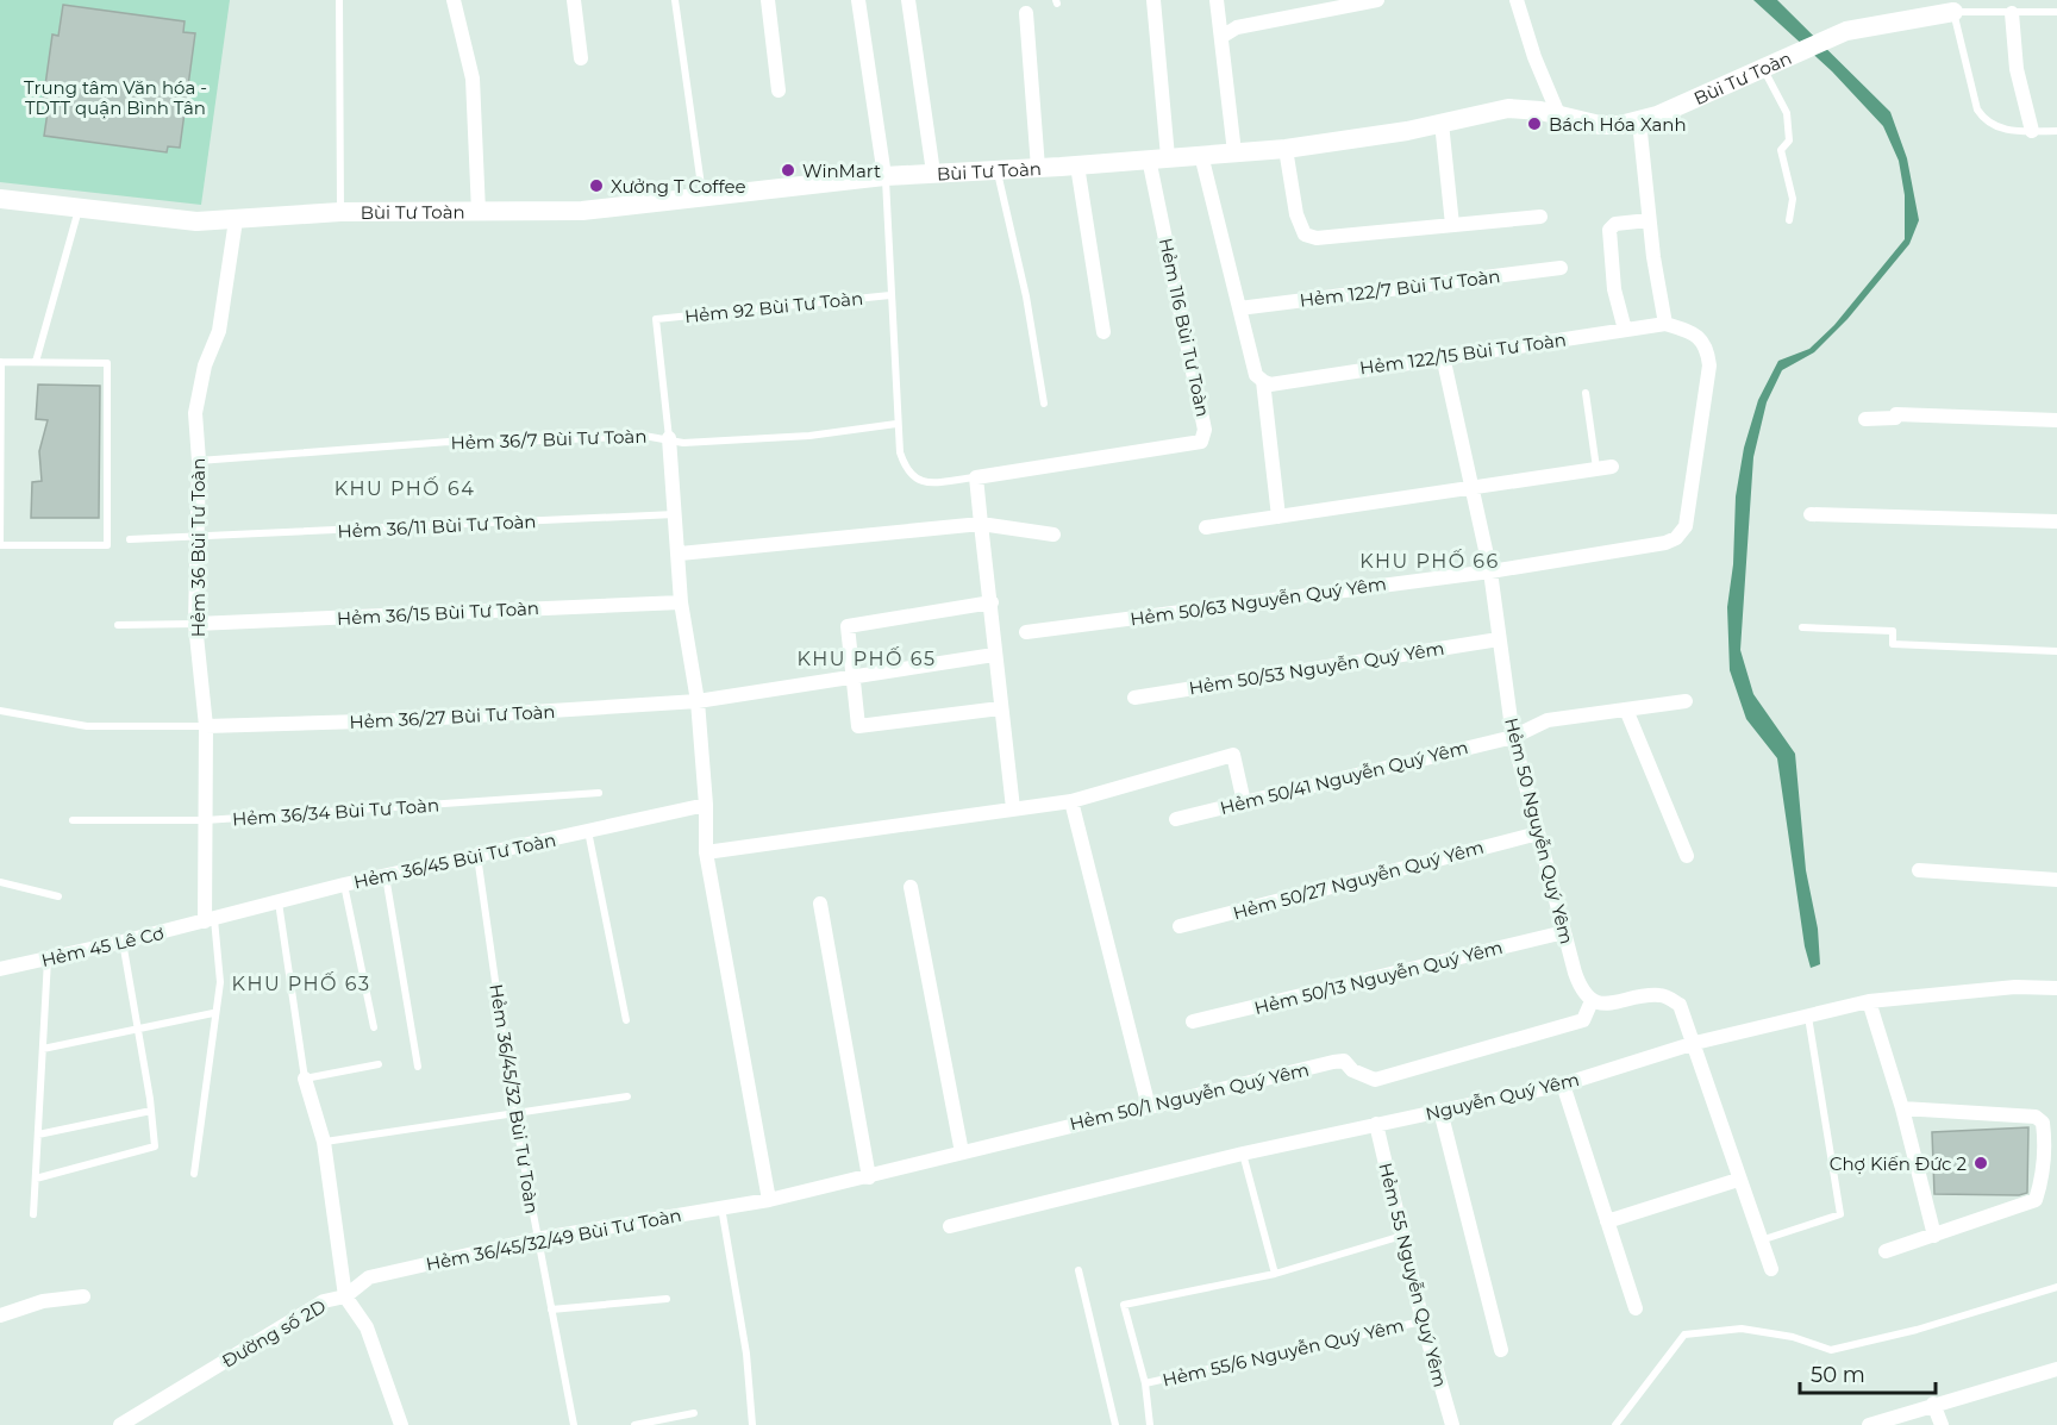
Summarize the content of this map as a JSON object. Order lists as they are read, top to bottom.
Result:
{
  "streets": {
    "street": [
      "Bùi Tư Toàn",
      "Hẻm 122/7 Bùi Tư Toàn",
      "Hẻm 116 Bùi Tư Toàn",
      "Hẻm 122/15 Bùi Tư Toàn",
      "Hẻm 36 Bùi Tư Toàn",
      "Hẻm 50/63 Nguyễn Quý Yêm",
      "Hẻm 36/15 Bùi Tư Toàn",
      "Hẻm 50/53 Nguyễn Quý Yêm",
      "Hẻm 36/27 Bùi Tư Toàn",
      "Hẻm 50/41 Nguyễn Quý Yêm",
      "Hẻm 50 Nguyễn Quý Yêm",
      "Hẻm 36/45 Bùi Tư Toàn",
      "Hẻm 50/27 Nguyễn Quý Yêm",
      "Hẻm 45 Lê Cơ",
      "Hẻm 50/13 Nguyễn Quý Yêm",
      "Hẻm 50/1 Nguyễn Quý Yêm",
      "Nguyễn Quý Yêm",
      "Hẻm 36/45/32/49 Bùi Tư Toàn",
      "Hẻm 55 Nguyễn Quý Yêm",
      "Đường số 2D"
    ],
    "lane": [
      "Hẻm 92 Bùi Tư Toàn",
      "Hẻm 36/7 Bùi Tư Toàn",
      "Hẻm 36/11 Bùi Tư Toàn",
      "Hẻm 36/34 Bùi Tư Toàn",
      "Hẻm 36/45/32 Bùi Tư Toàn",
      "Hẻm 55/6 Nguyễn Quý Yêm"
    ]
  },
  "crossings": [
    ["Bùi Tư Toàn", "Hẻm 116 Bùi Tư Toàn"],
    ["Bùi Tư Toàn", "Hẻm 36 Bùi Tư Toàn"],
    ["Hẻm 92 Bùi Tư Toàn", "Hẻm 36/7 Bùi Tư Toàn"],
    ["Hẻm 122/15 Bùi Tư Toàn", "Hẻm 50/63 Nguyễn Quý Yêm"],
    ["Hẻm 122/15 Bùi Tư Toàn", "Hẻm 50 Nguyễn Quý Yêm"],
    ["Hẻm 36/7 Bùi Tư Toàn", "Hẻm 36 Bùi Tư Toàn"],
    ["Hẻm 36/11 Bùi Tư Toàn", "Hẻm 36 Bùi Tư Toàn"],
    ["Hẻm 36 Bùi Tư Toàn", "Hẻm 36/15 Bùi Tư Toàn"],
    ["Hẻm 36 Bùi Tư Toàn", "Hẻm 36/27 Bùi Tư Toàn"],
    ["Hẻm 36 Bùi Tư Toàn", "Hẻm 36/34 Bùi Tư Toàn"],
    ["Hẻm 36 Bùi Tư Toàn", "Hẻm 36/45 Bùi Tư Toàn"],
    ["Hẻm 36 Bùi Tư Toàn", "Hẻm 45 Lê Cơ"],
    ["Hẻm 50/63 Nguyễn Quý Yêm", "Hẻm 50 Nguyễn Quý Yêm"],
    ["Hẻm 50/53 Nguyễn Quý Yêm", "Hẻm 50 Nguyễn Quý Yêm"],
    ["Hẻm 50/41 Nguyễn Quý Yêm", "Hẻm 50 Nguyễn Quý Yêm"],
    ["Hẻm 50 Nguyễn Quý Yêm", "Hẻm 50/27 Nguyễn Quý Yêm"],
    ["Hẻm 50 Nguyễn Quý Yêm", "Hẻm 50/13 Nguyễn Quý Yêm"],
    ["Hẻm 50 Nguyễn Quý Yêm", "Hẻm 50/1 Nguyễn Quý Yêm"],
    ["Hẻm 36/45 Bùi Tư Toàn", "Hẻm 45 Lê Cơ"],
    ["Hẻm 36/45 Bùi Tư Toàn", "Hẻm 36/45/32 Bùi Tư Toàn"],
    ["Hẻm 50/1 Nguyễn Quý Yêm", "Hẻm 36/45/32/49 Bùi Tư Toàn"],
    ["Nguyễn Quý Yêm", "Hẻm 55 Nguyễn Quý Yêm"],
    ["Hẻm 36/45/32 Bùi Tư Toàn", "Hẻm 36/45/32/49 Bùi Tư Toàn"],
    ["Hẻm 36/45/32/49 Bùi Tư Toàn", "Đường số 2D"],
    ["Hẻm 55 Nguyễn Quý Yêm", "Hẻm 55/6 Nguyễn Quý Yêm"]
  ],
  "districts": [
    "KHU PHỐ 64",
    "KHU PHỐ 66",
    "KHU PHỐ 65",
    "KHU PHỐ 63"
  ],
  "parks": ["Trung tâm Văn hóa - TDTT quận Bình Tân"],
  "places": [
    "Bách Hóa Xanh",
    "WinMart",
    "Xưởng T Coffee",
    "Chợ Kiến Đức 2"
  ],
  "scale_bar": "50 m"
}
